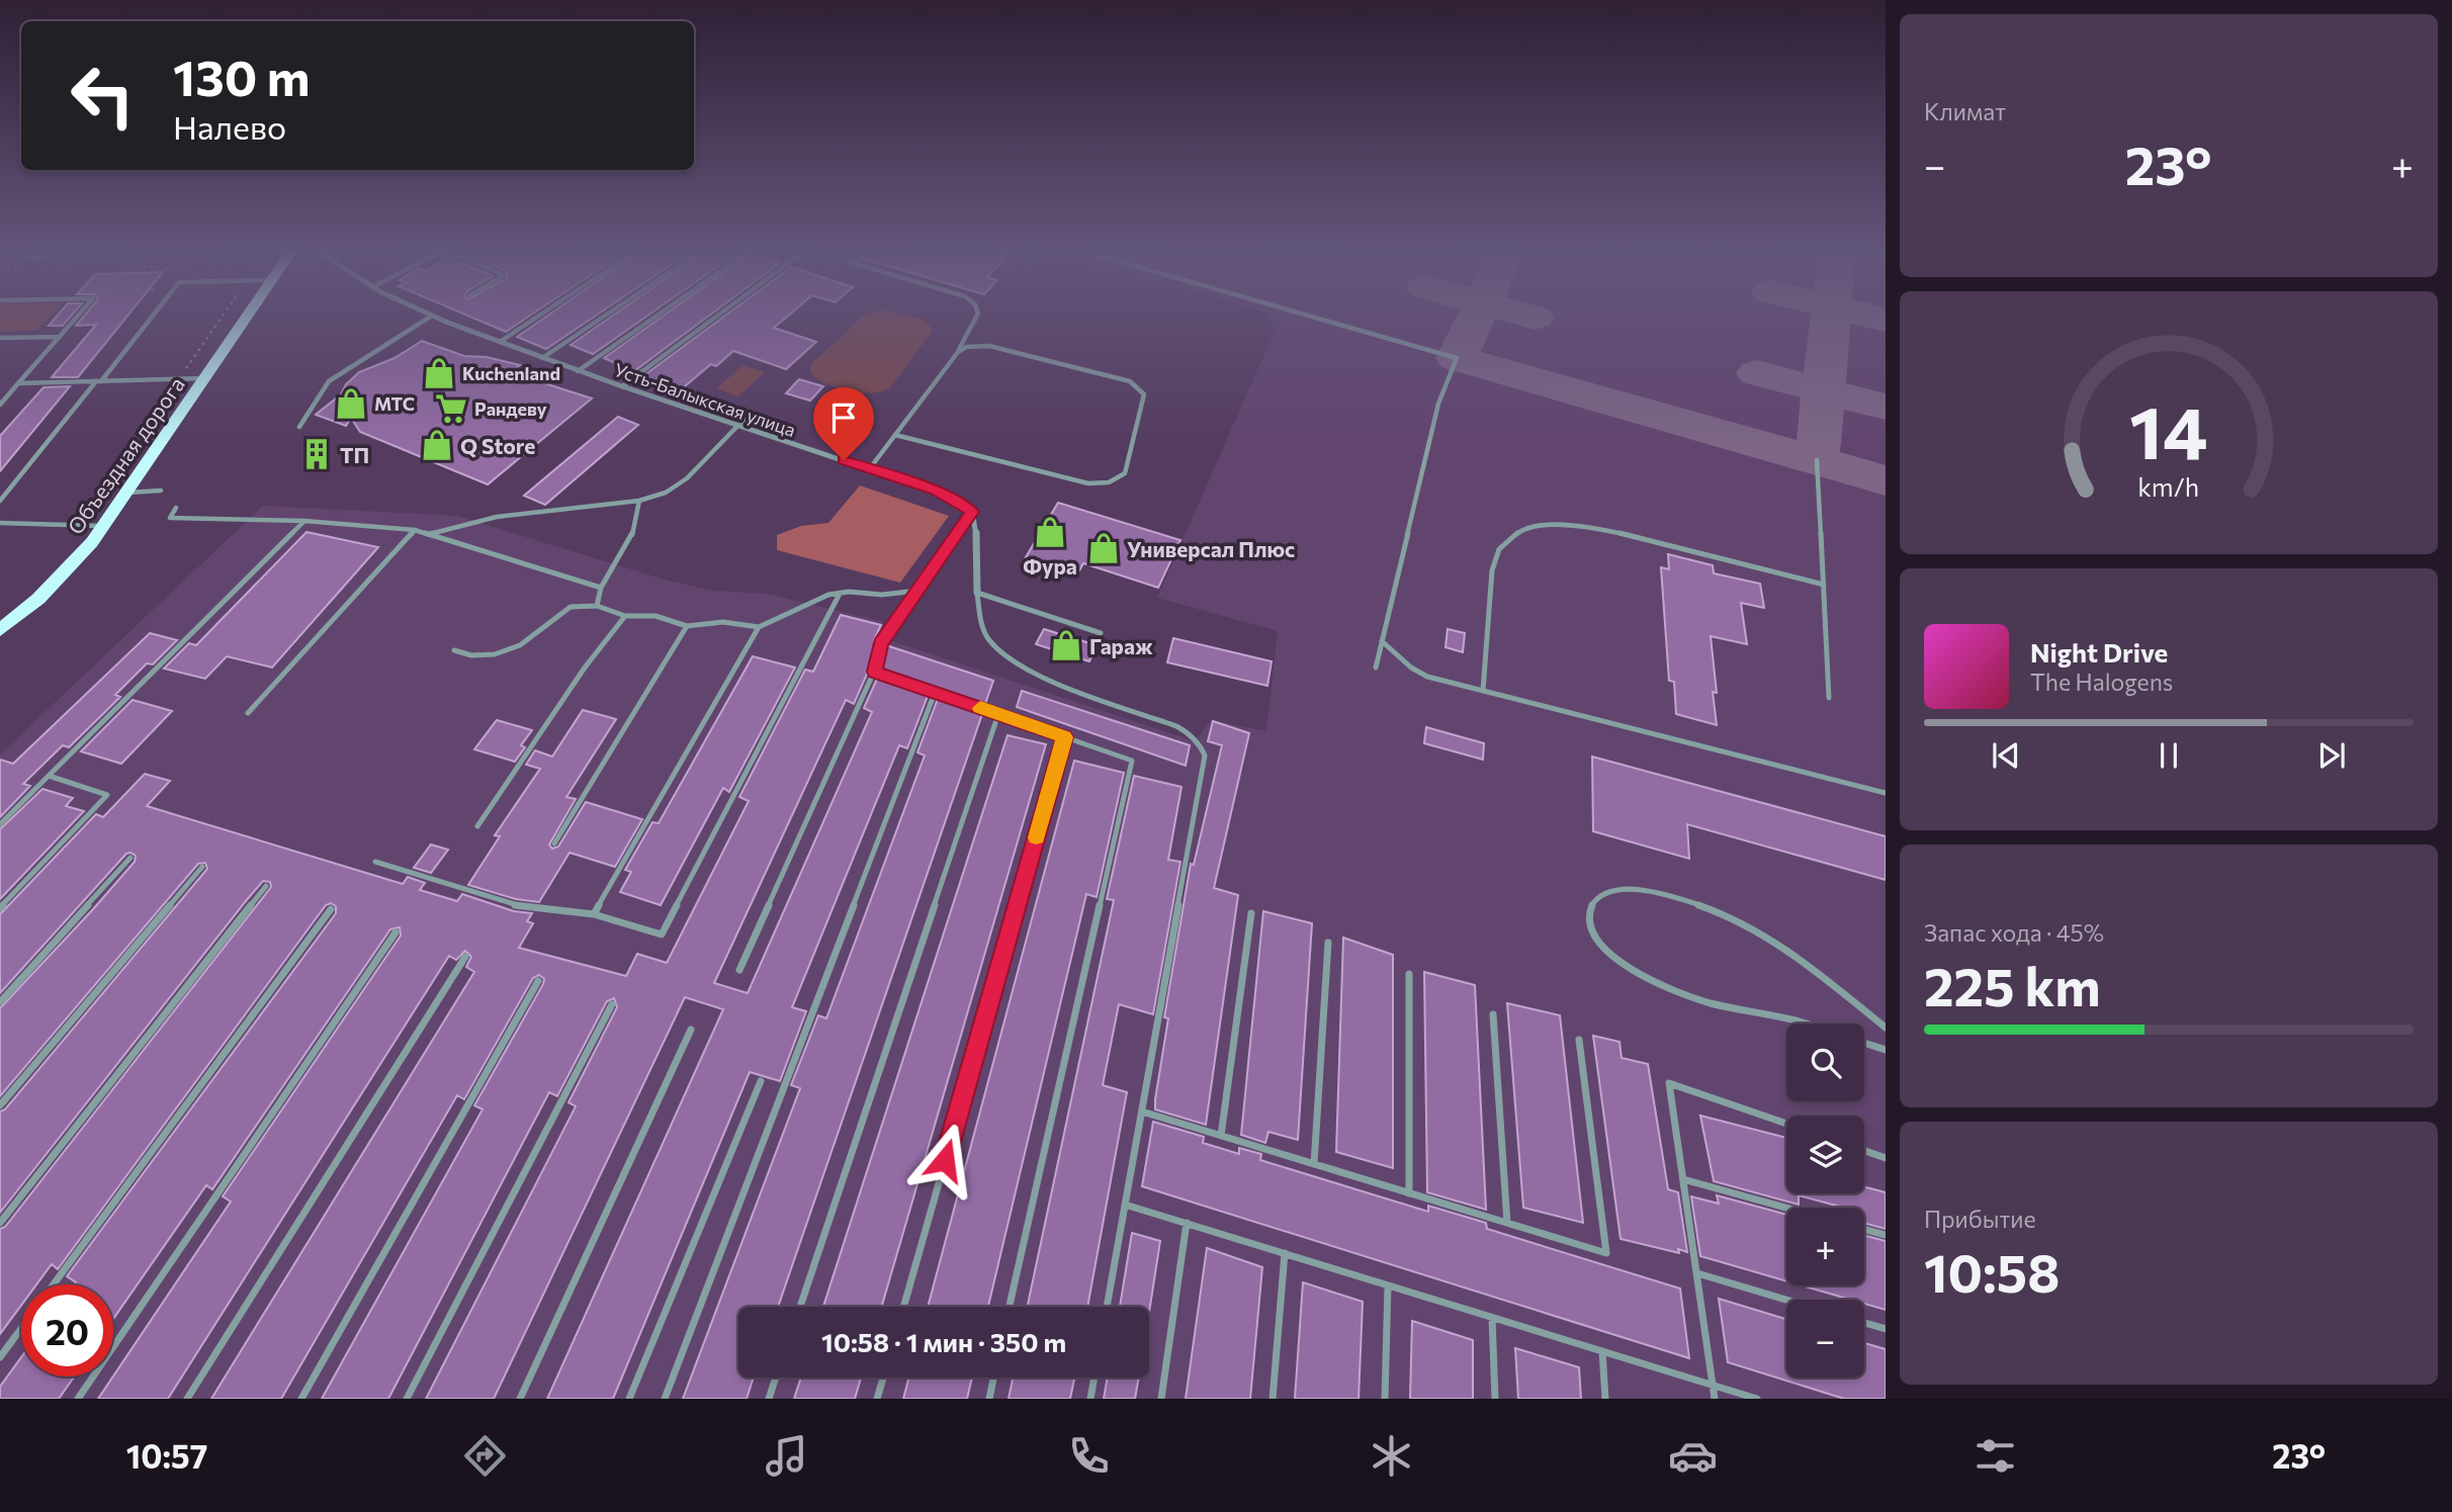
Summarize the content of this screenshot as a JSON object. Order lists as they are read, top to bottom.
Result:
{
  "streets": {
    "main road": ["Объездная дорога"],
    "street": ["Усть-Балыкская улица"]
  },
  "places": {
    "shop": [
      "Kuchenland",
      "МТС",
      "Q Store",
      "Фура",
      "Универсал Плюс",
      "Гараж"
    ],
    "supermarket": ["Рандеву"],
    "building": ["ТП"]
  },
  "page": {
    "tile": [
      "Климат",
      ["Запас хода · 45%", "225 km"],
      ["Прибытие", "10:58"]
    ],
    "turn": ["130 m", "Налево"],
    "heat": ["−", "23°", "+"],
    "song": ["Night Drive", "The Halogens"],
    "map_buttons": ["+", "−"],
    "limit": "20",
    "trip": "10:58 · 1 мин · 350 m",
    "tabs": ["10:57", "23°"],
    "gauge": ["14", "km/h"]
  }
}
